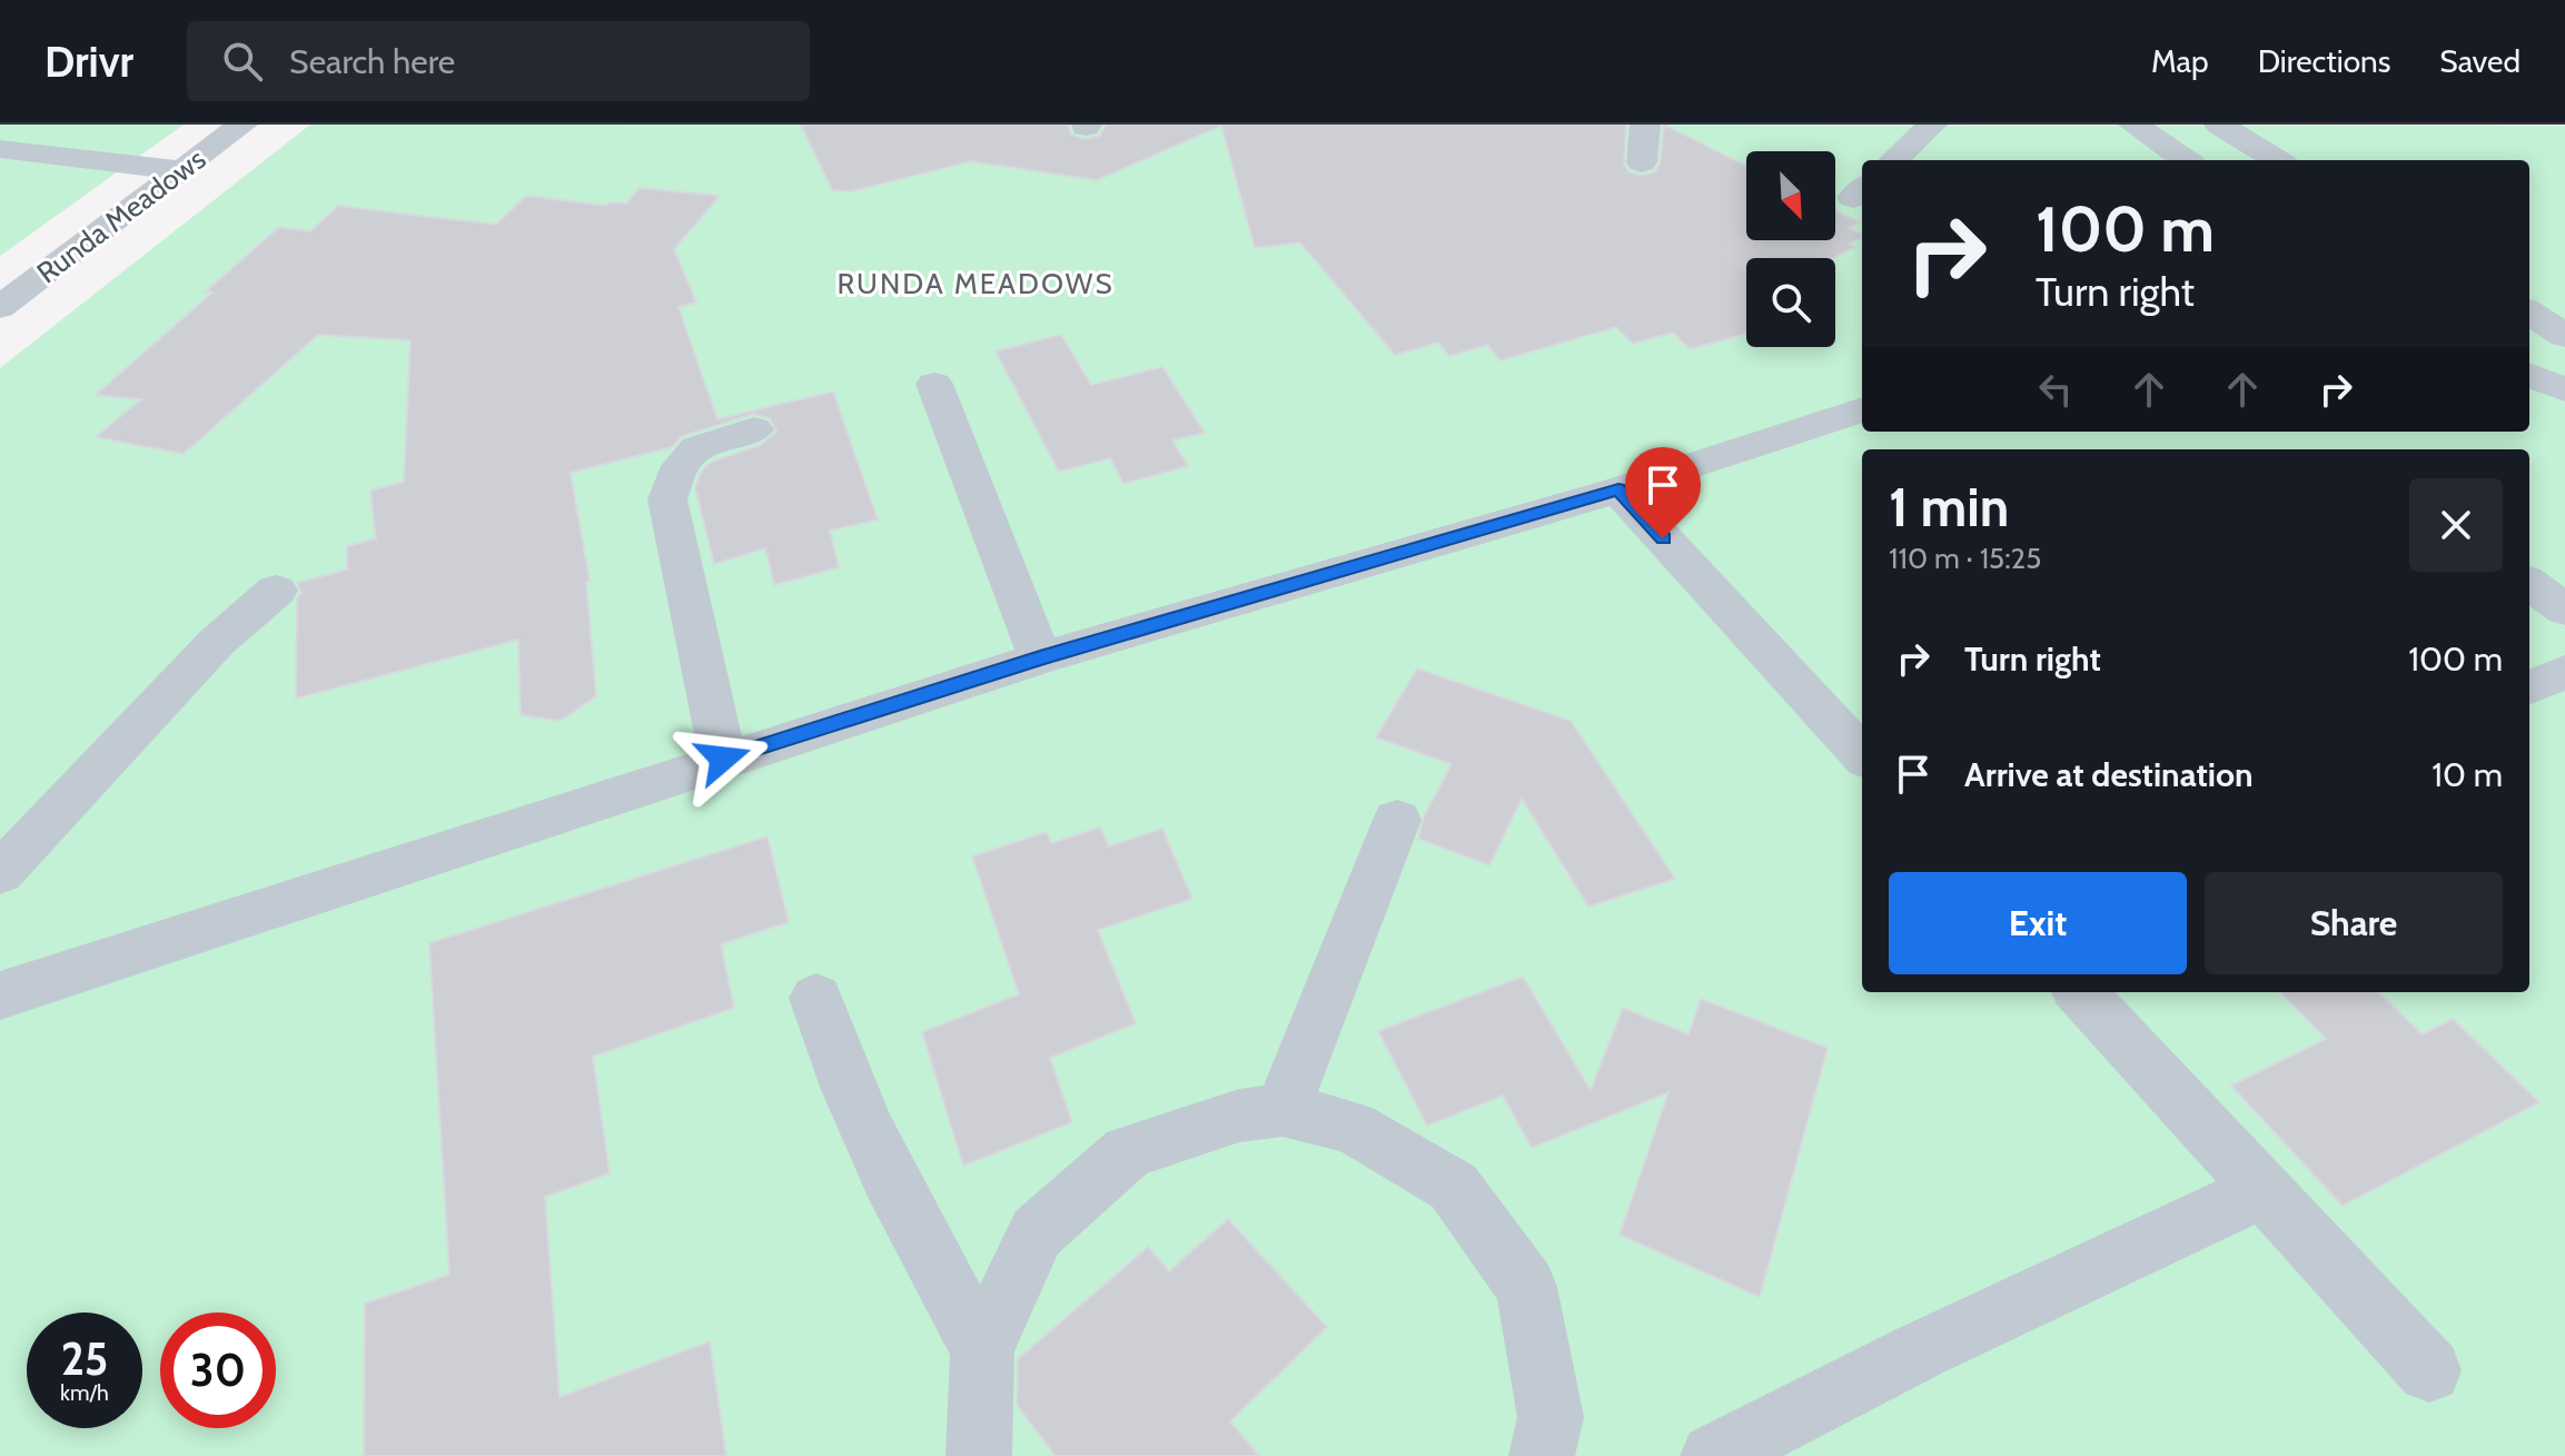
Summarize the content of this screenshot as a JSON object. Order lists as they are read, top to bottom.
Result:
{
  "streets": {
    "street": ["Runda Meadows"]
  },
  "districts": ["RUNDA MEADOWS"],
  "north": "bottom right",
  "page": {
    "header": "Drivr",
    "search": "Search here",
    "nav": ["Map", "Directions", "Saved"],
    "turn": ["100 m", "Turn right"],
    "heading": ["1 min", "110 m · 15:25"],
    "list": [
      {
        "name": "Turn right",
        "value": "100 m"
      },
      {
        "name": "Arrive at destination",
        "value": "10 m"
      }
    ],
    "buttons": ["Exit", "Share"],
    "speed": "25 km/h",
    "limit": "30"
  }
}
